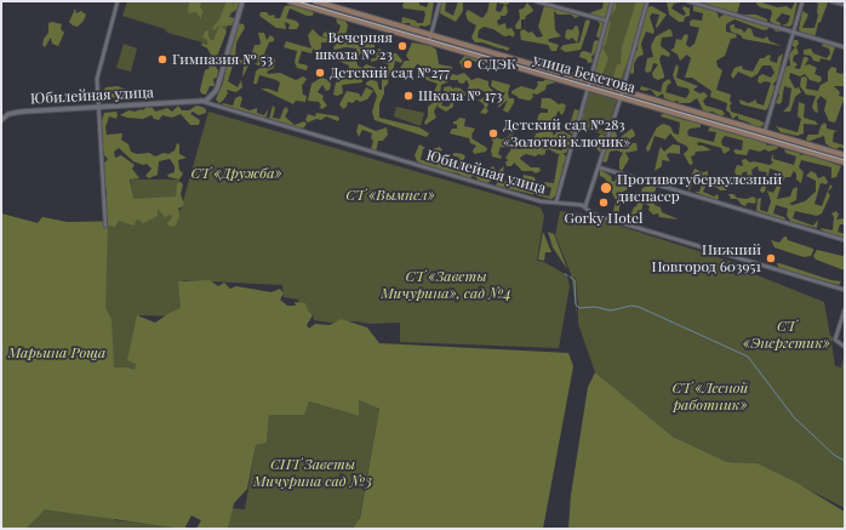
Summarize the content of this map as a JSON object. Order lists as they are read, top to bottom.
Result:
{
  "streets": {
    "main road": ["улица Бекетова"],
    "street": ["Юбилейная улица"]
  },
  "parks": [
    "СТ «Дружба»",
    "СТ «Вымпел»",
    "СТ «Заветы Мичурина», сад №4",
    "СТ «Энергетик»",
    "Марьина Роща",
    "СТ «Лесной работник»",
    "СНТ Заветы Мичурина сад №3"
  ],
  "places": [
    "Вечерняя школа № 23",
    "Гимназия № 53",
    "СДЭК",
    "Детский сад №277",
    "Школа № 173",
    "Детский сад №283 «Золотой ключик»",
    "Противотуберкулезный диспасер",
    "Gorky Hotel",
    "Нижний Новгород 603951"
  ]
}
